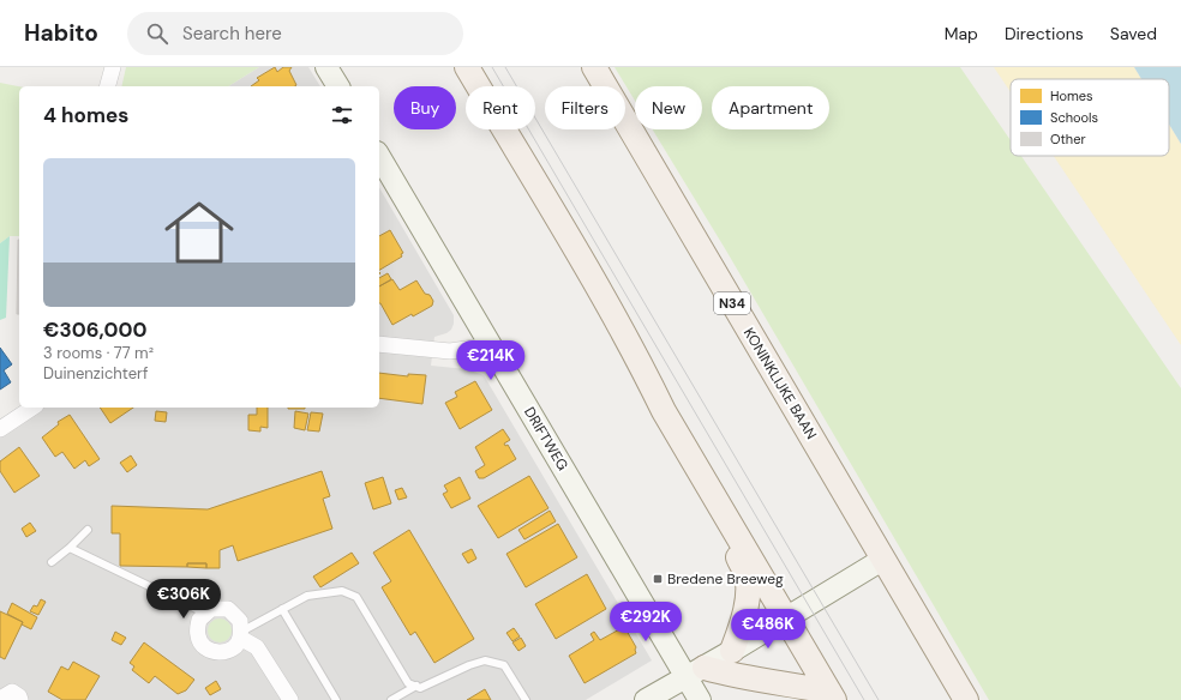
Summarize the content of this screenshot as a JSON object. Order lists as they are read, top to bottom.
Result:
{
  "streets": {
    "main road": ["N34", "KONINKLIJKE BAAN"],
    "street": ["DRIFTWEG"]
  },
  "places": {
    "transit": ["Bredene Breeweg"]
  },
  "legend": ["Homes", "Schools", "Other"],
  "page": {
    "header": "Habito",
    "search": "Search here",
    "nav": ["Map", "Directions", "Saved"],
    "chip": [
      "Buy",
      "Rent",
      "Filters",
      "New",
      "Apartment"
    ],
    "heading": "4 homes",
    "list": [
      {
        "name": "€306,000",
        "note": "3 rooms · 77 m² · Duinenzichterf"
      }
    ],
    "price": [
      "€214K",
      "€306K",
      "€292K",
      "€486K"
    ]
  }
}
